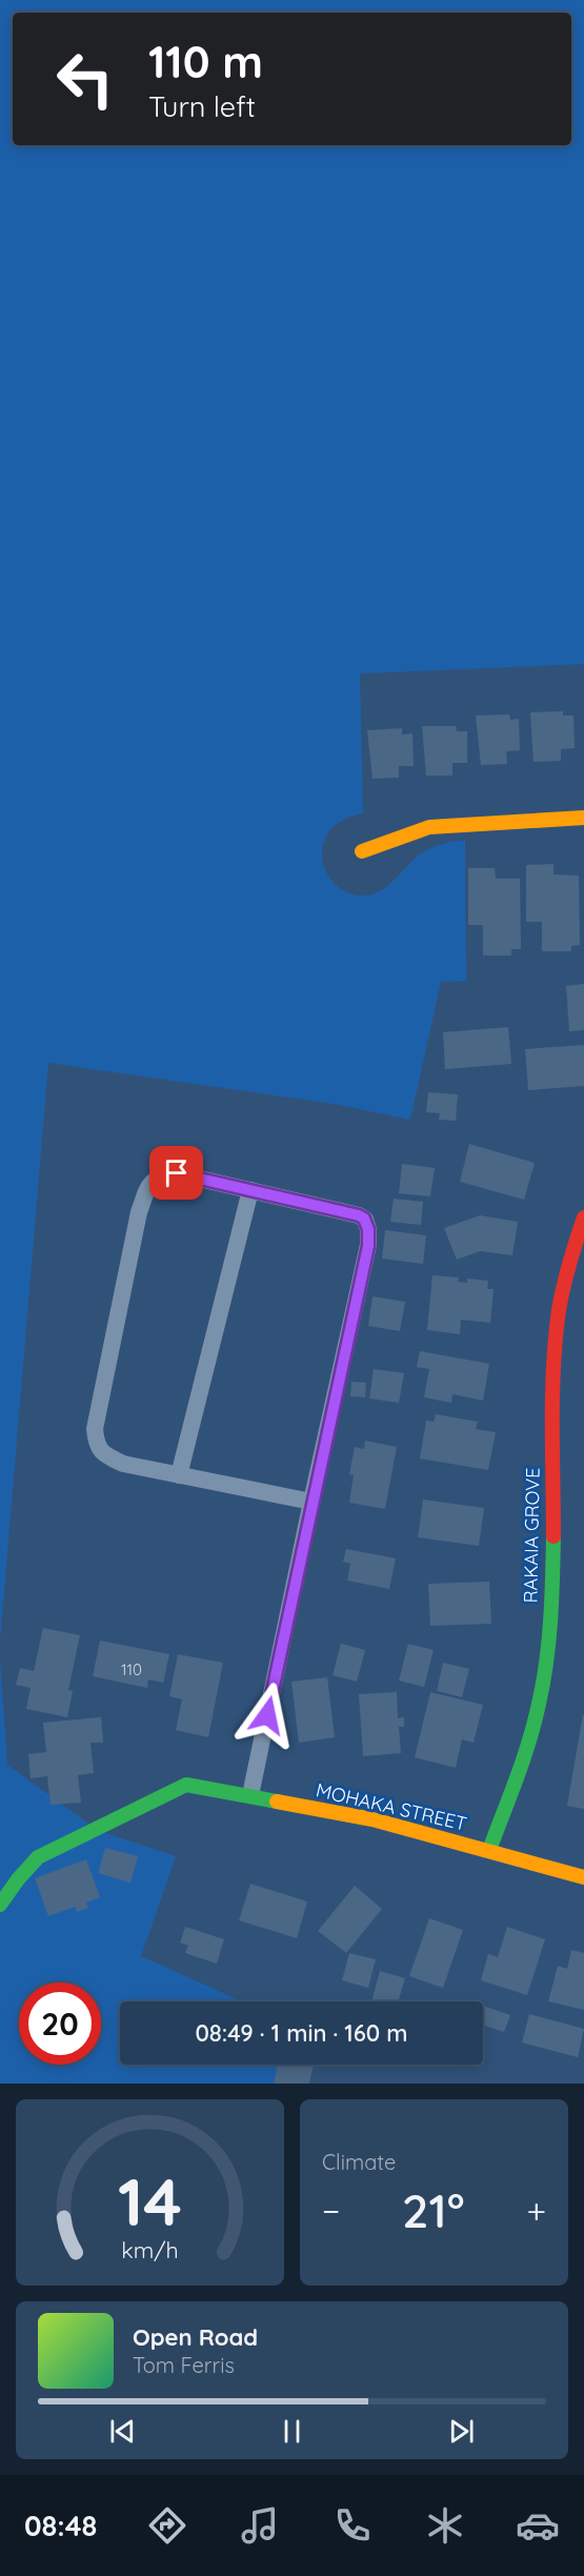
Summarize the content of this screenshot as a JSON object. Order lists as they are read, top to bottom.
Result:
{
  "streets": {
    "street": ["RAKAIA GROVE", "MOHAKA STREET"]
  },
  "crossings": [
    ["RAKAIA GROVE", "MOHAKA STREET"]
  ],
  "house_numbers": ["110"],
  "page": {
    "turn": ["110 m", "Turn left"],
    "limit": "20",
    "trip": "08:49 · 1 min · 160 m",
    "tile": "Climate",
    "heat": ["−", "21°", "+"],
    "song": ["Open Road", "Tom Ferris"],
    "tabs": "08:48",
    "gauge": ["14", "km/h"]
  }
}
